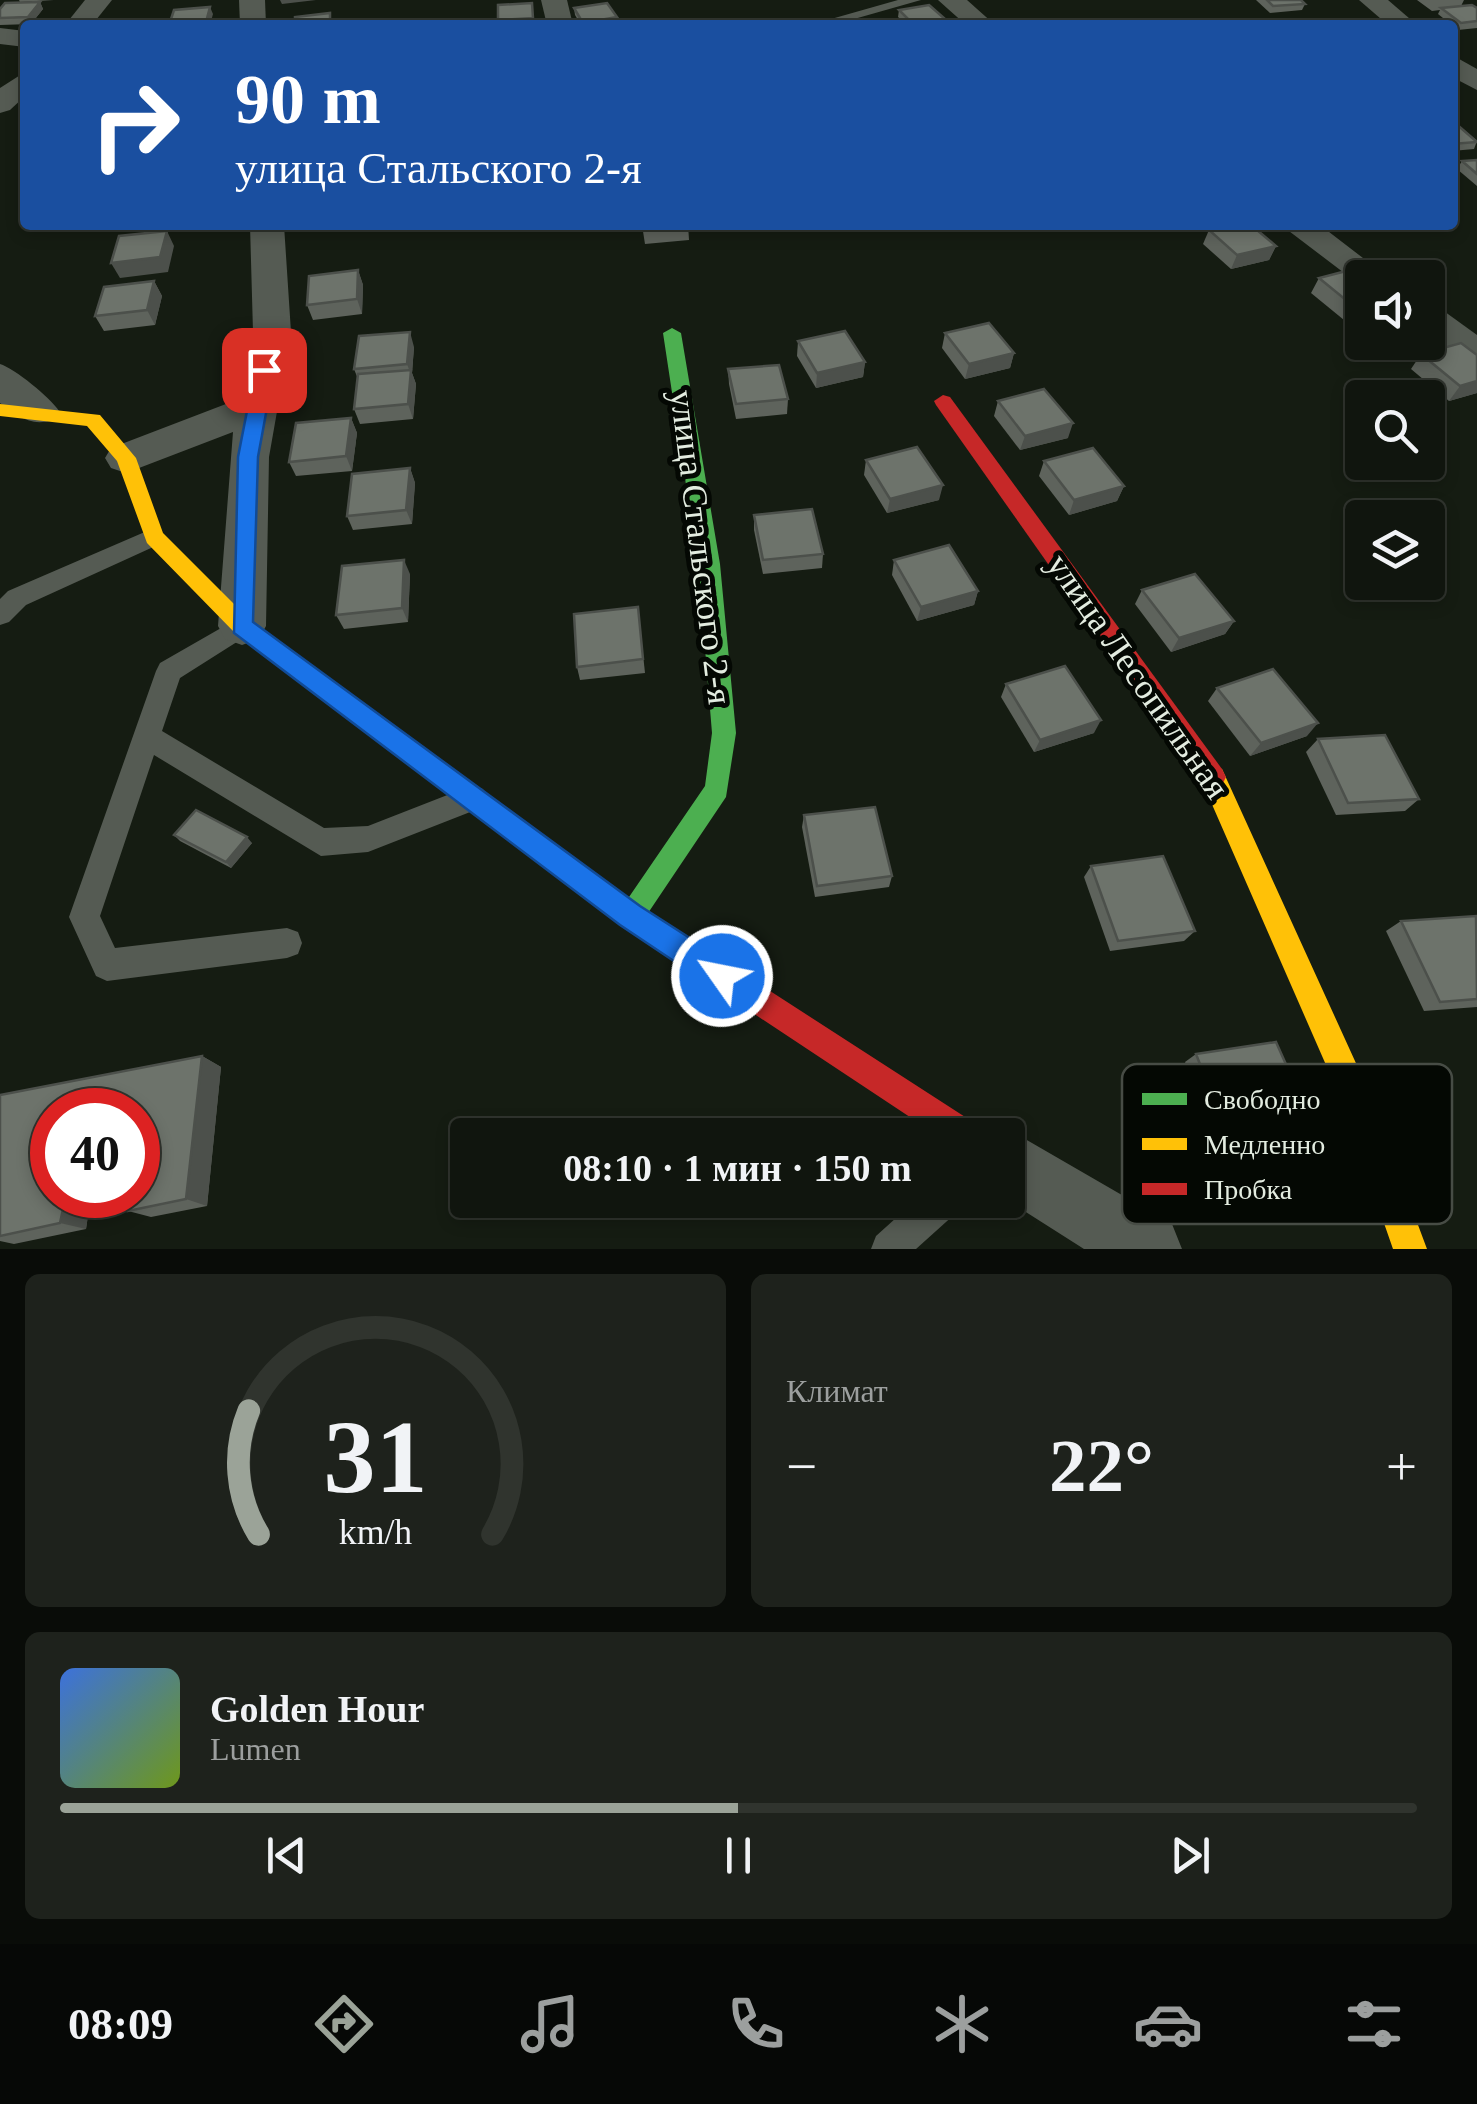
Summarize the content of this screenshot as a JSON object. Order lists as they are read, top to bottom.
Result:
{
  "streets": {
    "street": ["улица Стальского 2-я", "улица Лесопильная"]
  },
  "legend": ["Свободно", "Медленно", "Пробка"],
  "page": {
    "turn": ["90 m", "улица Стальского 2-я"],
    "limit": "40",
    "trip": "08:10 · 1 мин · 150 m",
    "tile": "Климат",
    "heat": ["−", "22°", "+"],
    "song": ["Golden Hour", "Lumen"],
    "tabs": "08:09",
    "gauge": ["31", "km/h"]
  }
}
